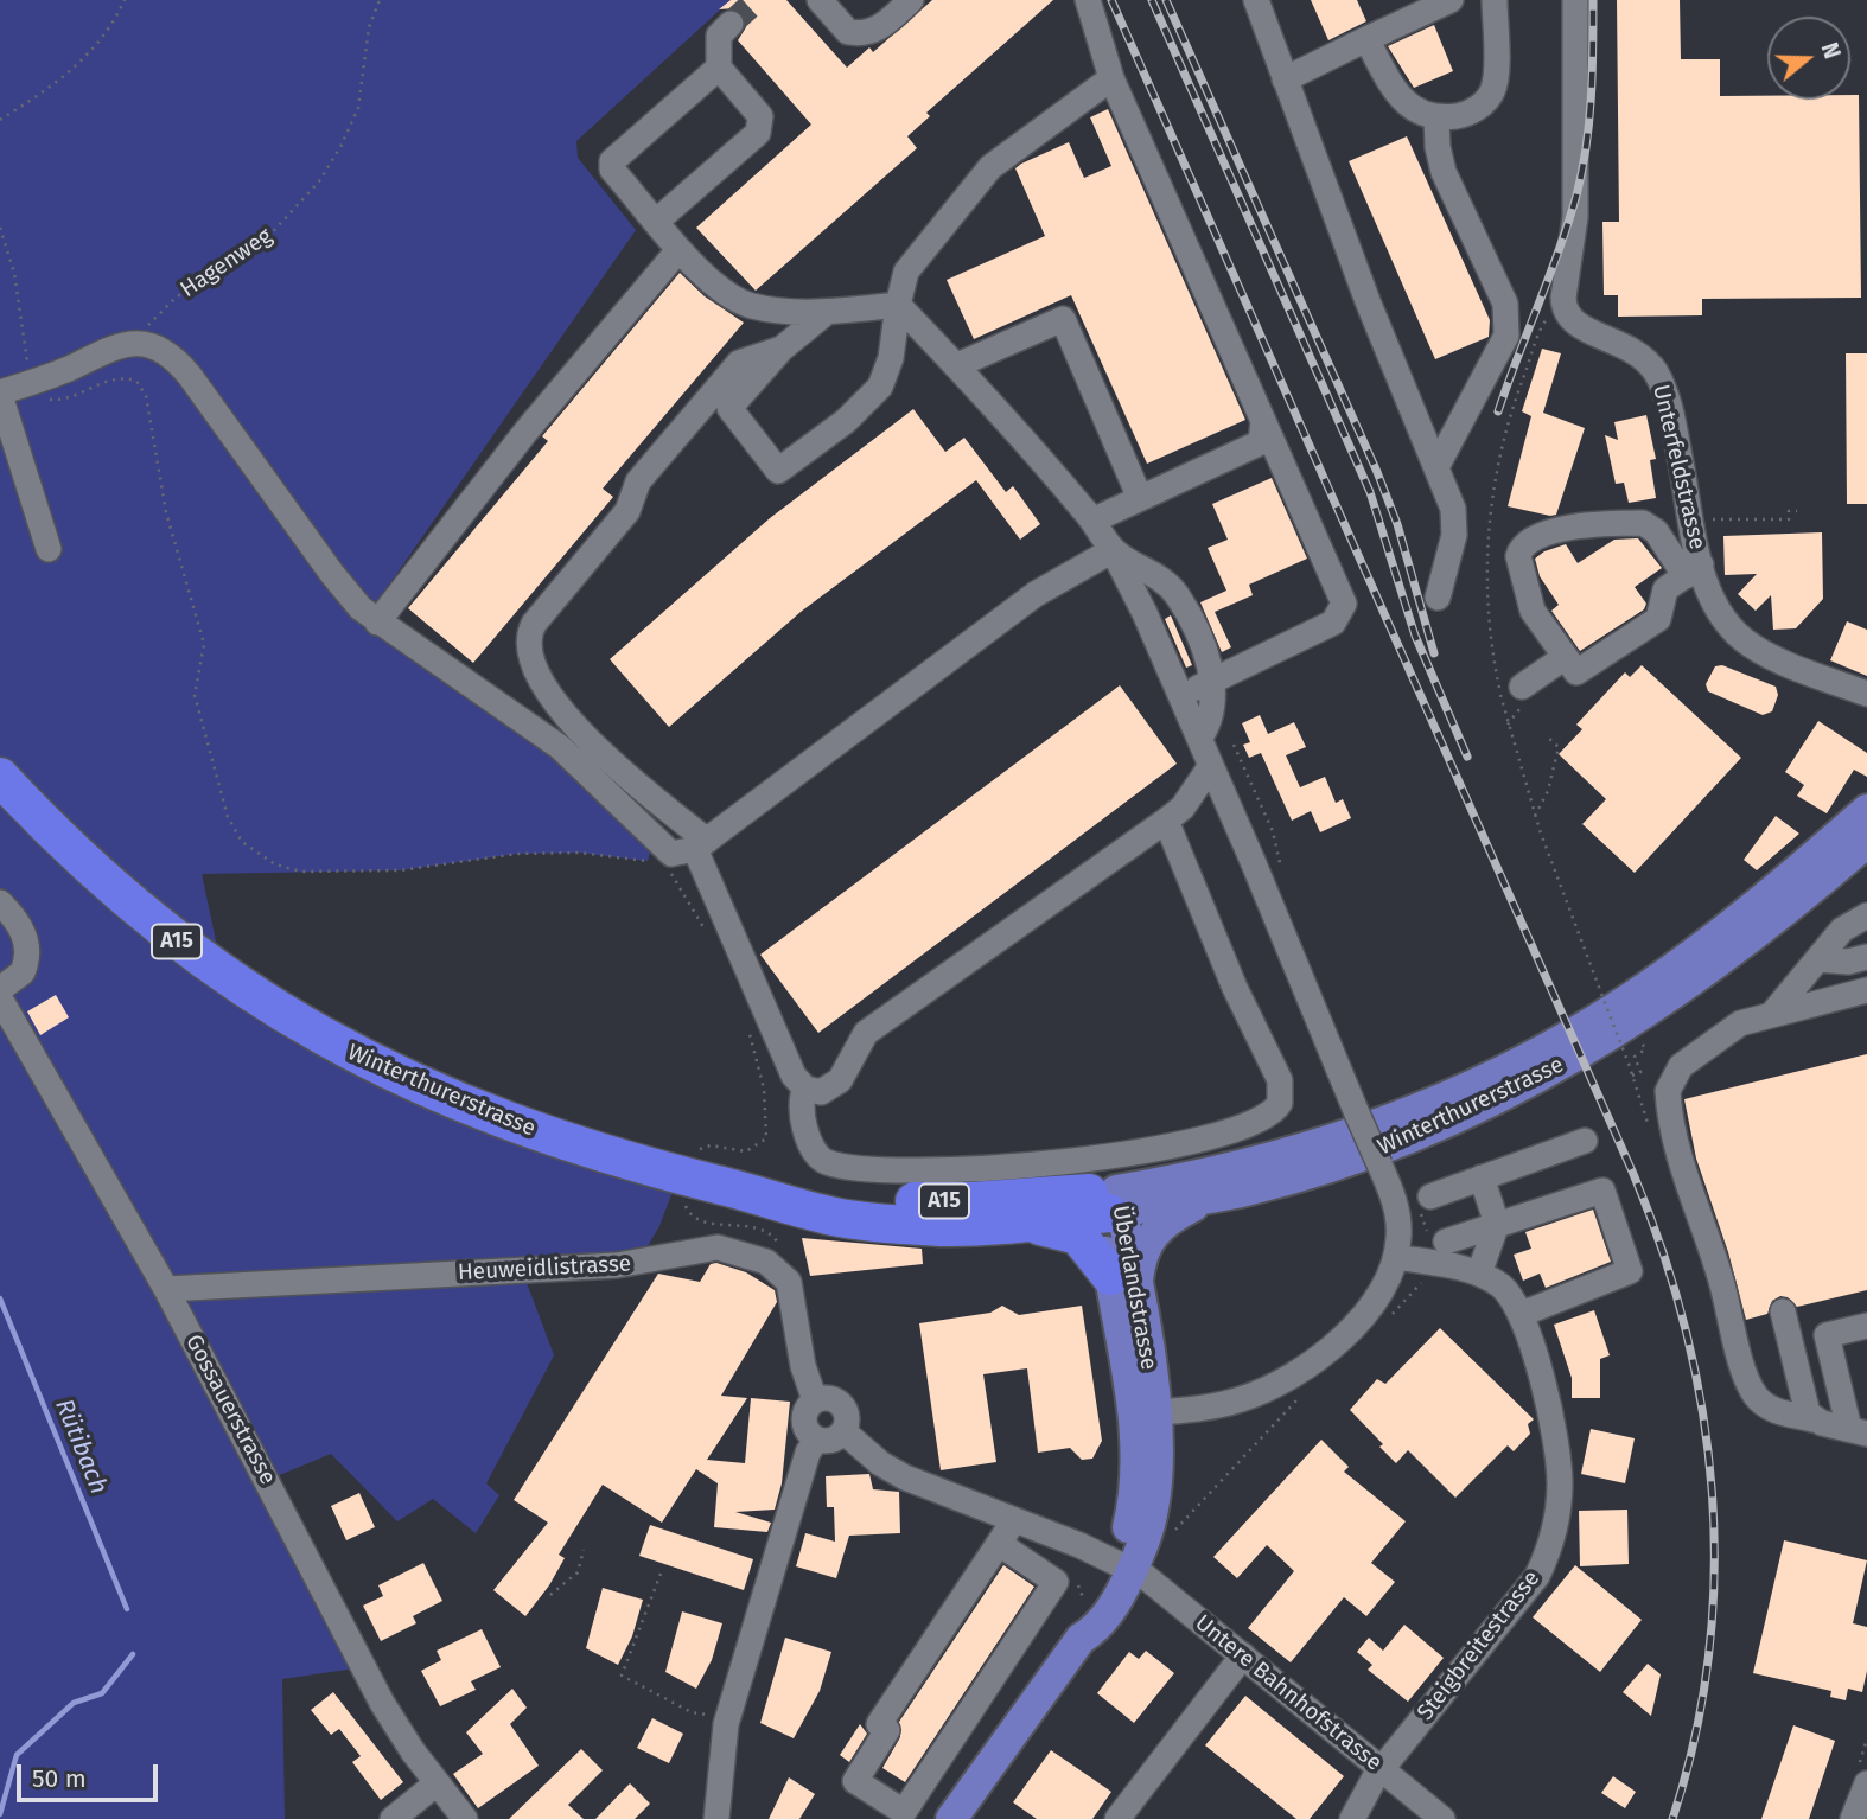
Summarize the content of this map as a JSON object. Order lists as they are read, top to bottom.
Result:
{
  "streets": {
    "highway": ["A15", "Winterthurerstrasse"],
    "main road": ["Überlandstrasse"],
    "street": [
      "Unterfeldstrasse",
      "Heuweidlistrasse",
      "Gossauerstrasse",
      "Steigbreitestrasse",
      "Untere Bahnhofstrasse"
    ],
    "path": ["Hagenweg"]
  },
  "crossings": [
    ["A15", "Winterthurerstrasse"],
    ["A15", "Überlandstrasse"],
    ["Winterthurerstrasse", "Überlandstrasse"],
    ["Heuweidlistrasse", "Gossauerstrasse"],
    ["Überlandstrasse", "Untere Bahnhofstrasse"],
    ["Steigbreitestrasse", "Untere Bahnhofstrasse"]
  ],
  "water": ["Rütibach"],
  "scale_bar": "50 m",
  "north": "right"
}
